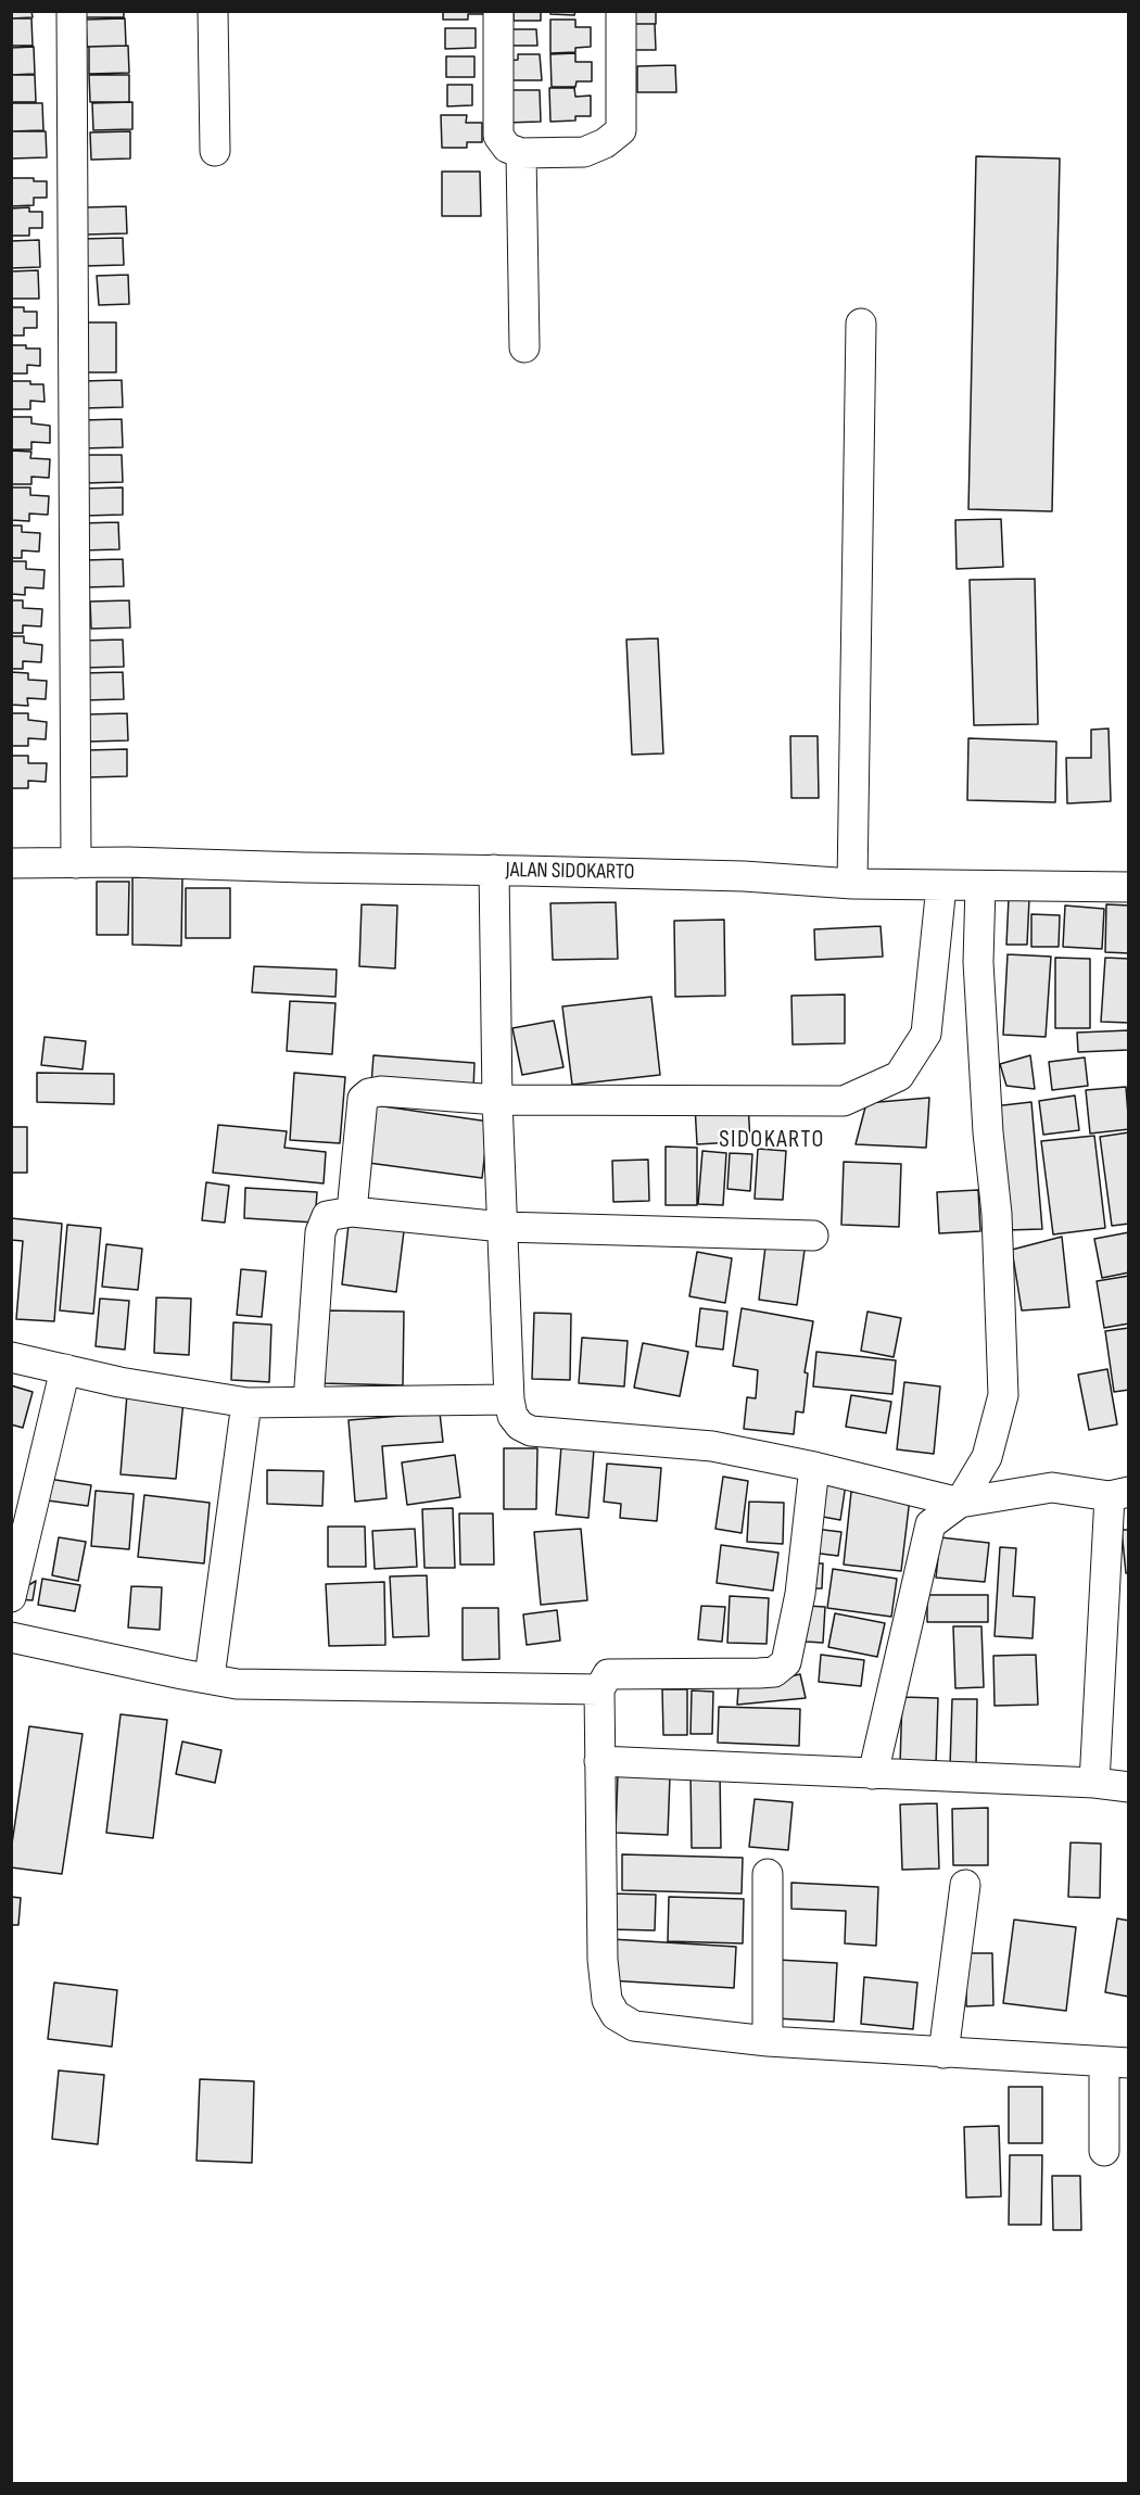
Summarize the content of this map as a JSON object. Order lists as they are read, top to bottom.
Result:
{
  "streets": {
    "street": ["JALAN SIDOKARTO"]
  },
  "districts": ["SIDOKARTO"]
}
